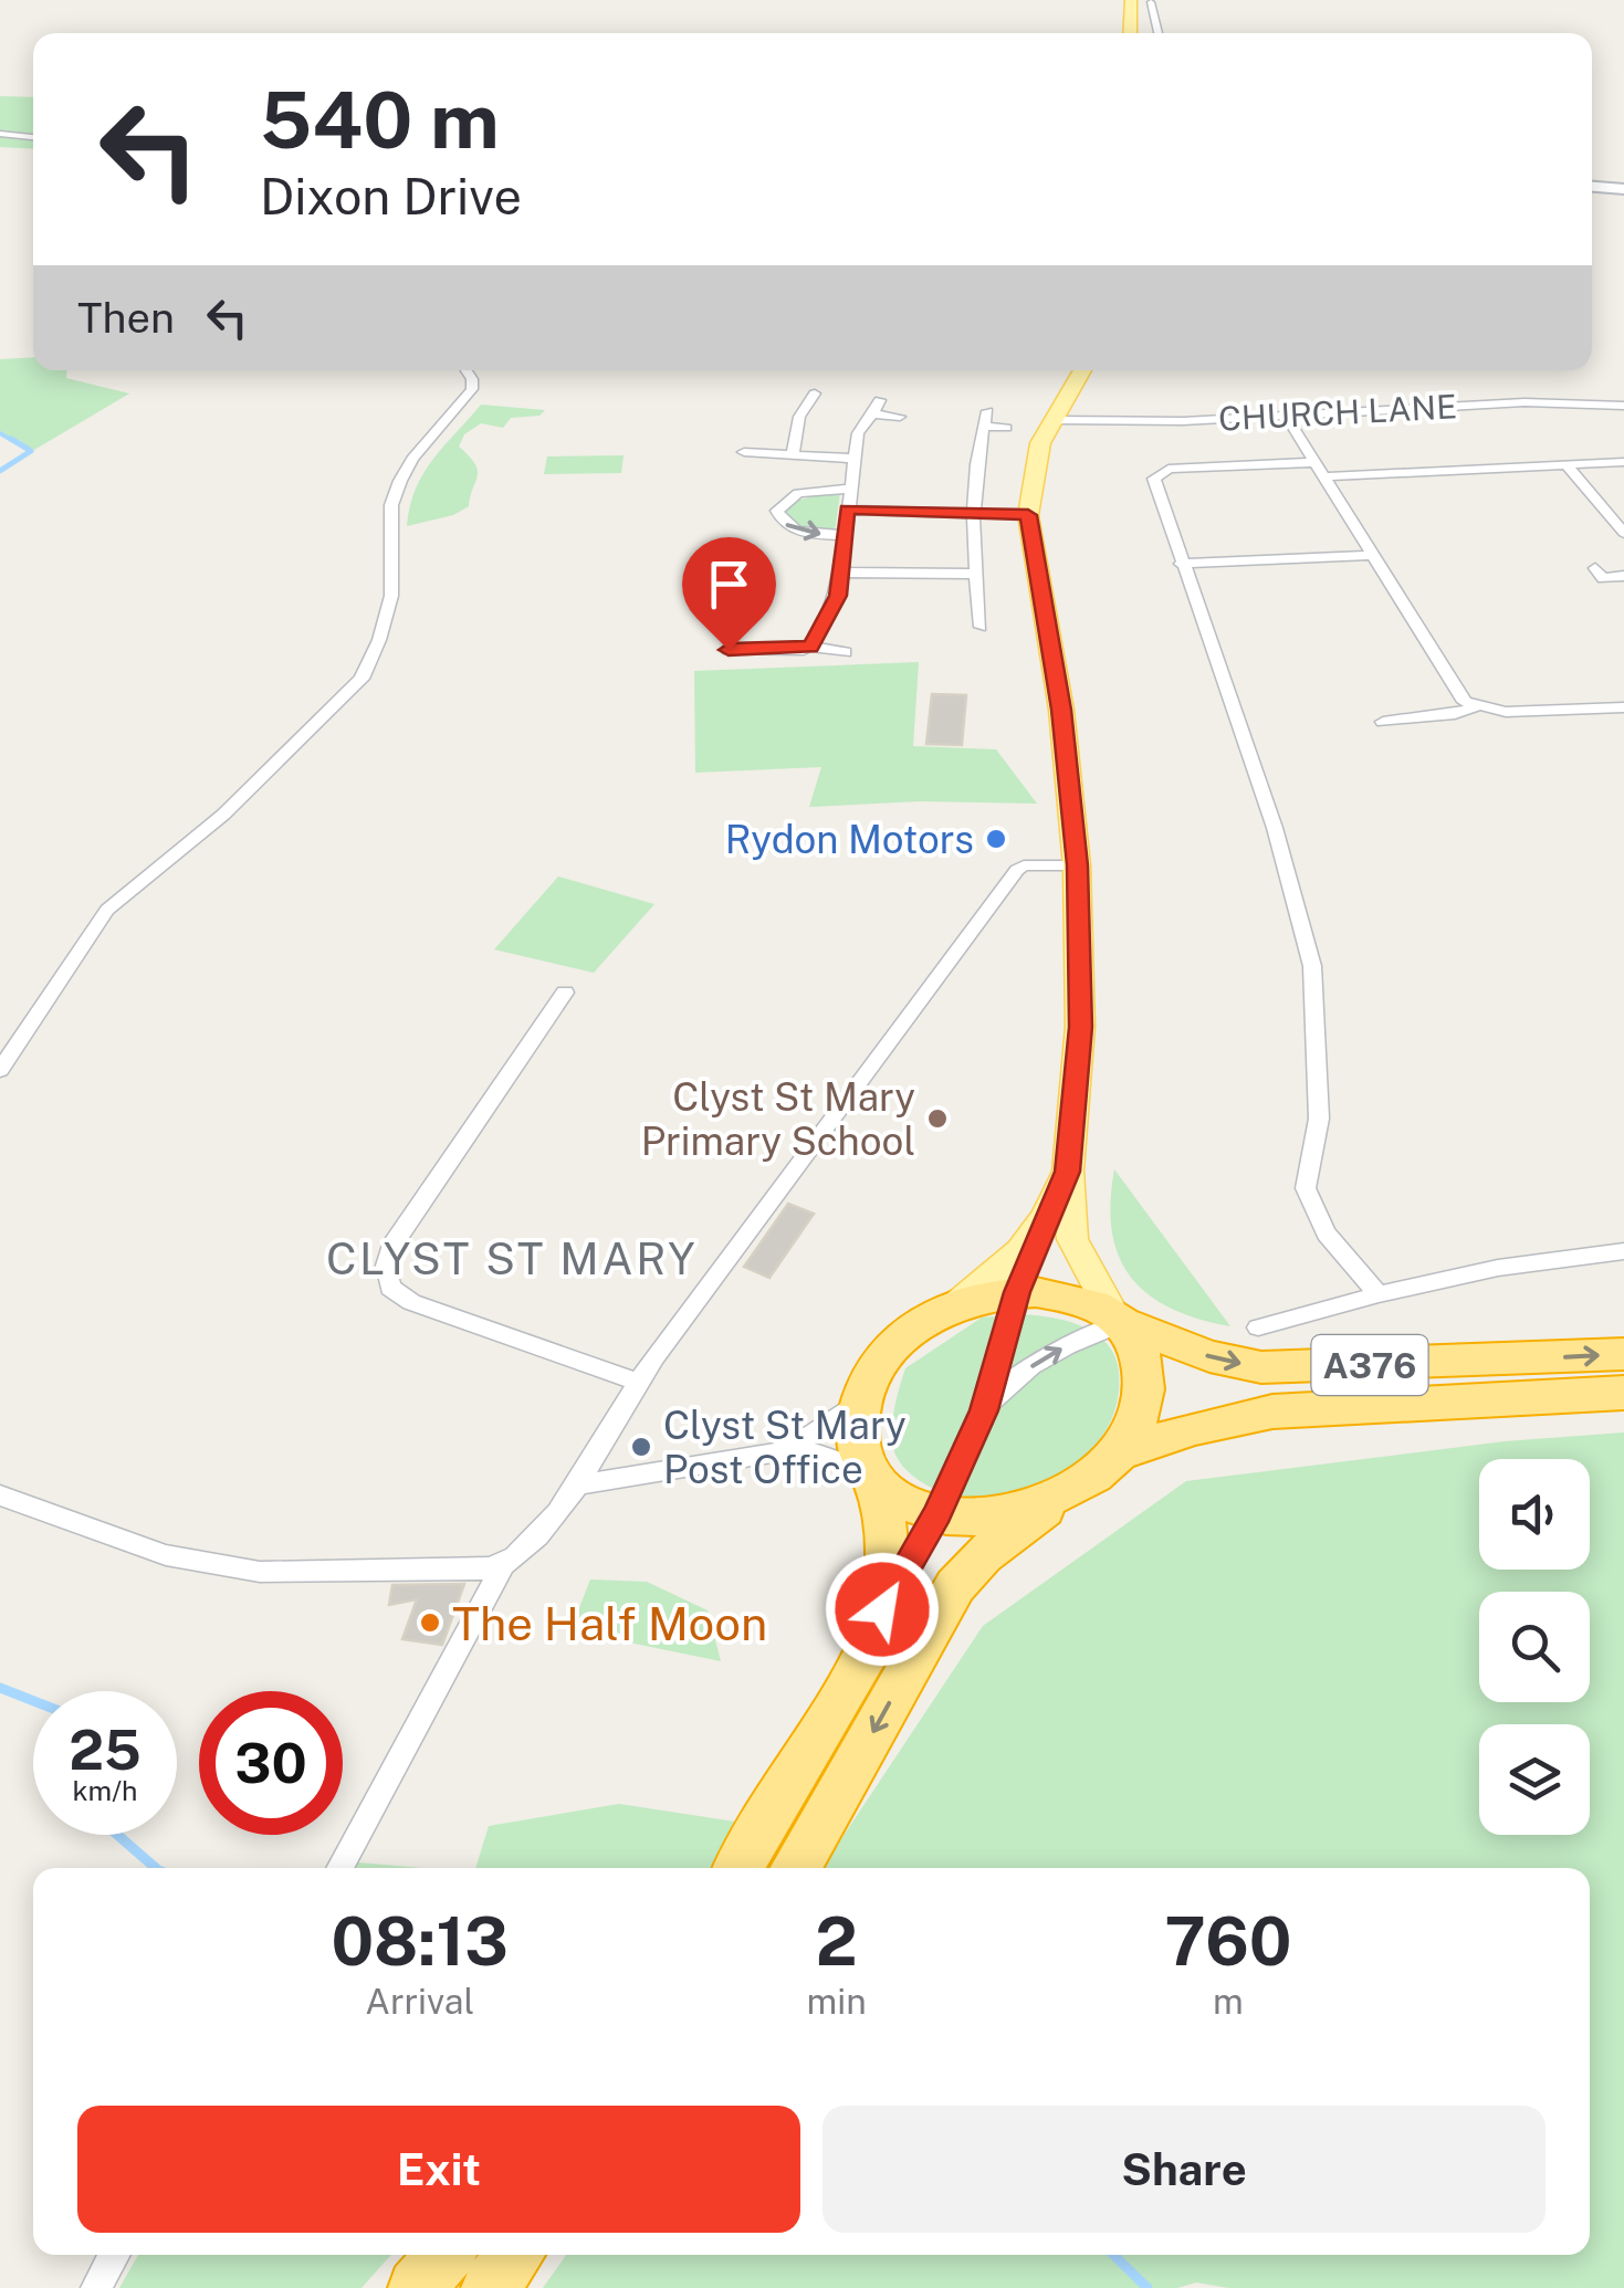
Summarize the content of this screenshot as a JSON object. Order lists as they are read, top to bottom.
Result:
{
  "streets": {
    "highway": ["A376"],
    "street": ["CHURCH LANE"]
  },
  "districts": ["CLYST ST MARY"],
  "places": [
    "Rydon Motors",
    "Clyst St Mary Primary School",
    "Clyst St Mary Post Office",
    "The Half Moon"
  ],
  "page": {
    "turn": ["540 m", "Dixon Drive"],
    "then": "Then",
    "speed": "25 km/h",
    "limit": "30",
    "eta": [
      "08:13",
      "Arrival",
      "2",
      "min",
      "760",
      "m"
    ],
    "buttons": ["Exit", "Share"]
  }
}
